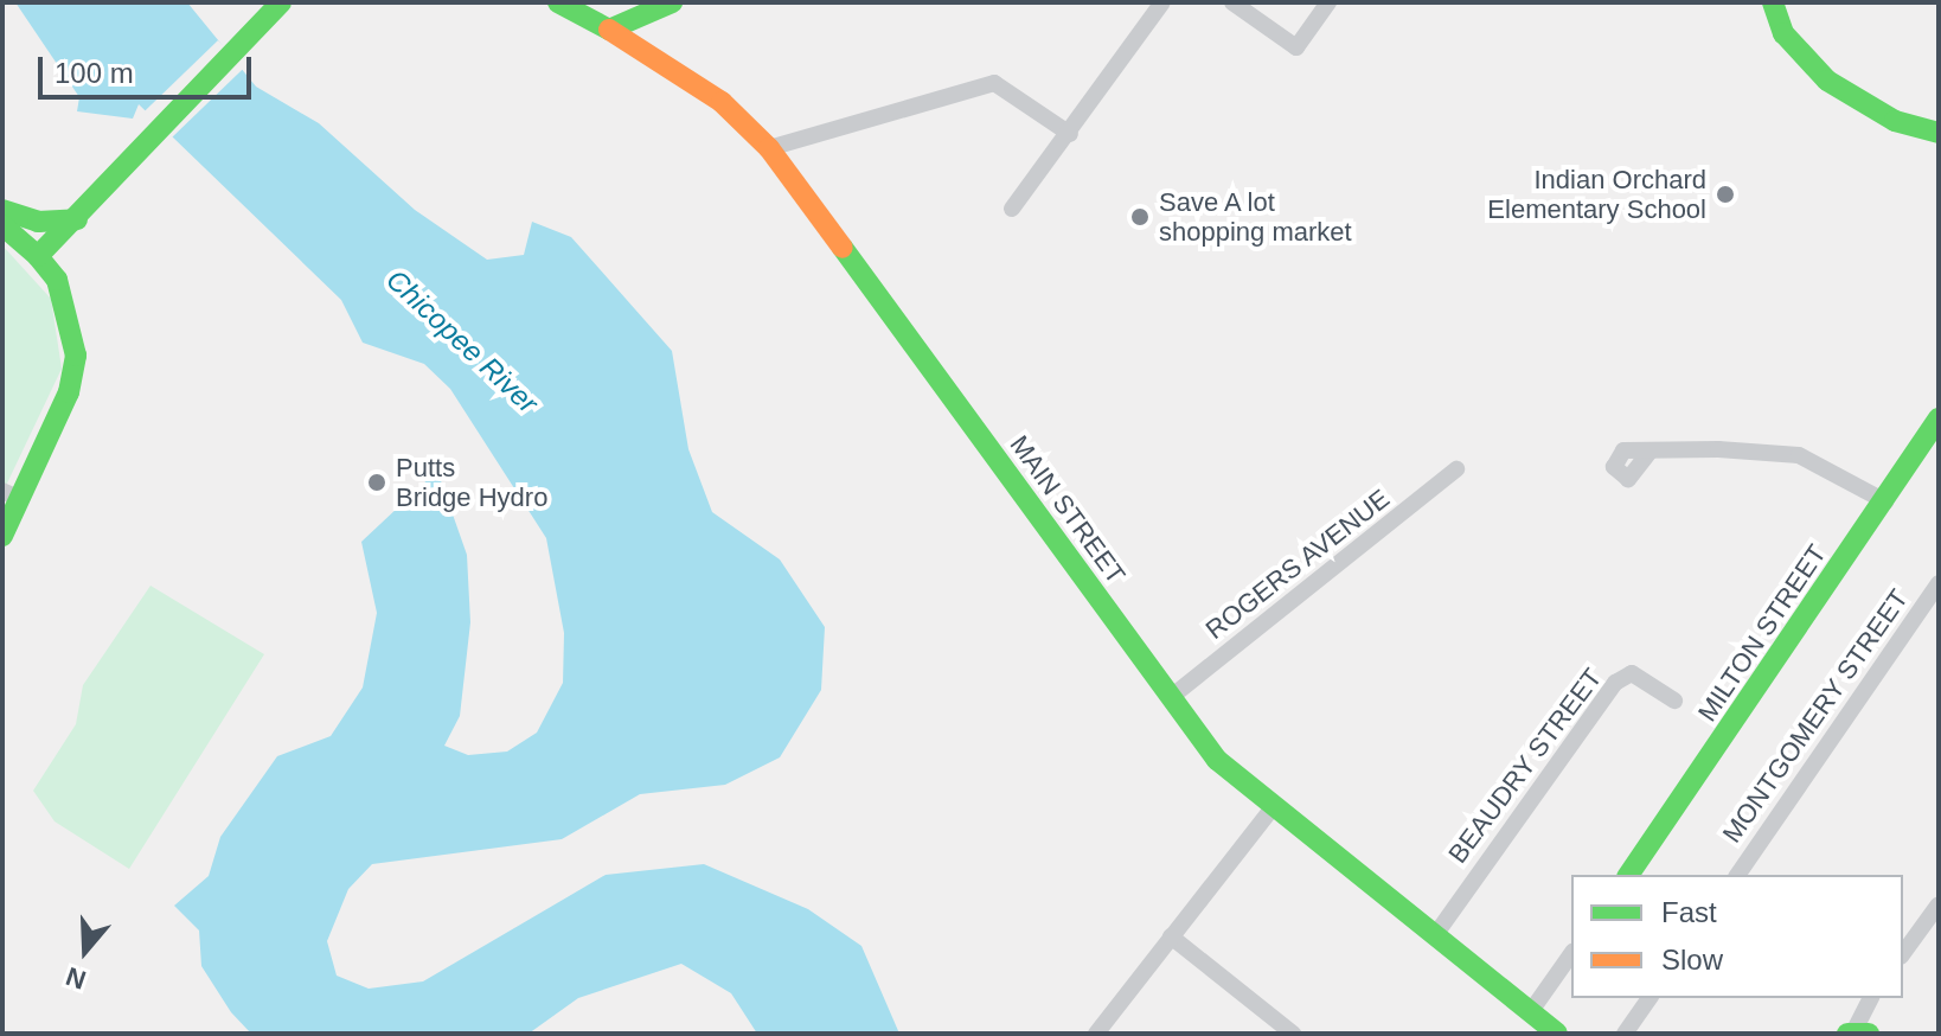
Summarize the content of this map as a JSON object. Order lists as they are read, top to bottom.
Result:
{
  "streets": {
    "main road": ["MAIN STREET", "MILTON STREET"],
    "street": ["ROGERS AVENUE", "MONTGOMERY STREET", "BEAUDRY STREET"]
  },
  "crossings": [
    ["MAIN STREET", "ROGERS AVENUE"],
    ["MAIN STREET", "BEAUDRY STREET"]
  ],
  "water": ["Chicopee River"],
  "places": ["Indian Orchard Elementary School", "Save A lot shopping market", "Putts Bridge Hydro"],
  "legend": ["Fast", "Slow"],
  "scale_bar": "100 m",
  "north": "bottom"
}
